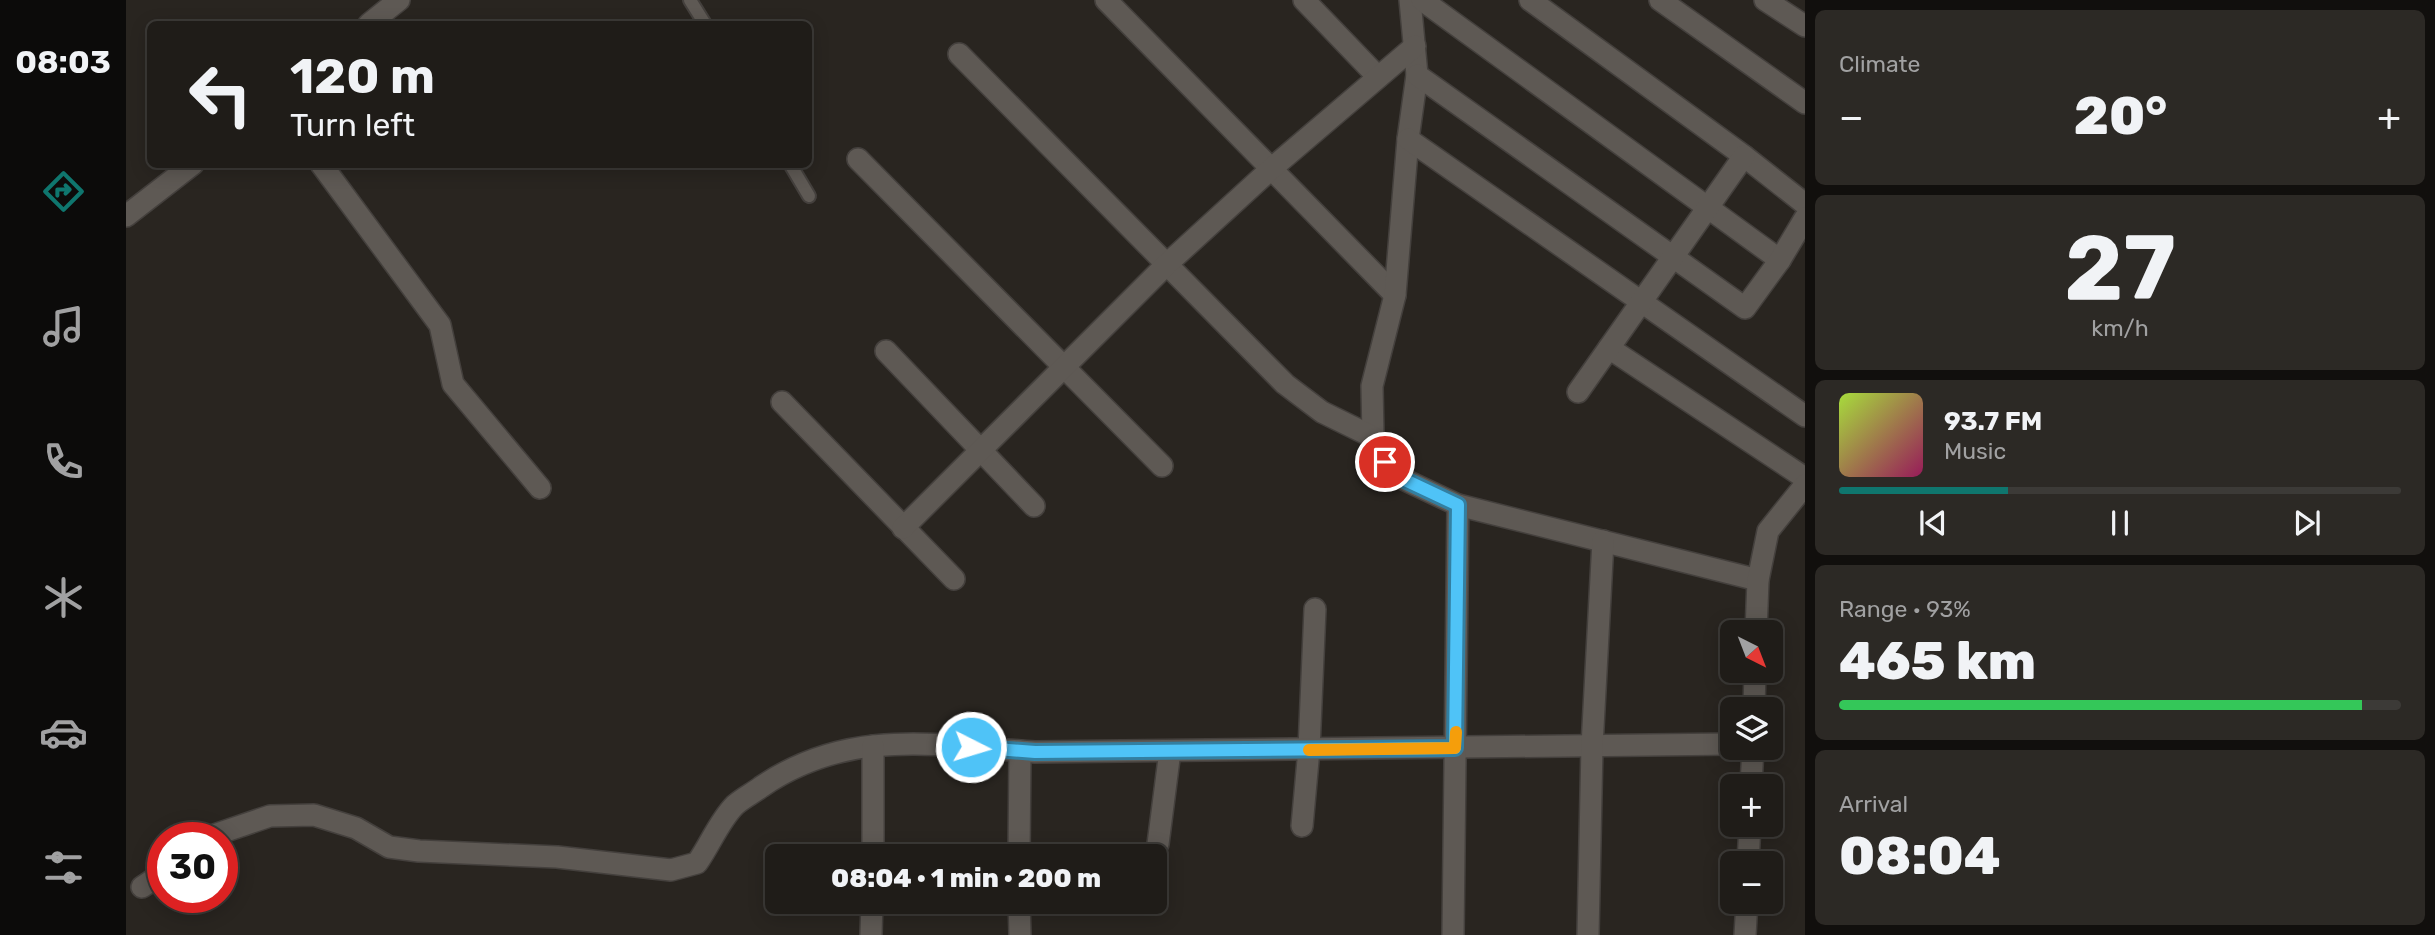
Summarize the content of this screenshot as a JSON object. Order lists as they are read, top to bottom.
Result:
{
  "north": "bottom right",
  "page": {
    "tabs": "08:03",
    "tile": [
      "Climate",
      ["27", "km/h"],
      ["Range · 93%", "465 km"],
      ["Arrival", "08:04"]
    ],
    "turn": ["120 m", "Turn left"],
    "heat": ["−", "20°", "+"],
    "song": ["93.7 FM", "Music"],
    "map_buttons": ["+", "−"],
    "limit": "30",
    "trip": "08:04 · 1 min · 200 m"
  }
}
